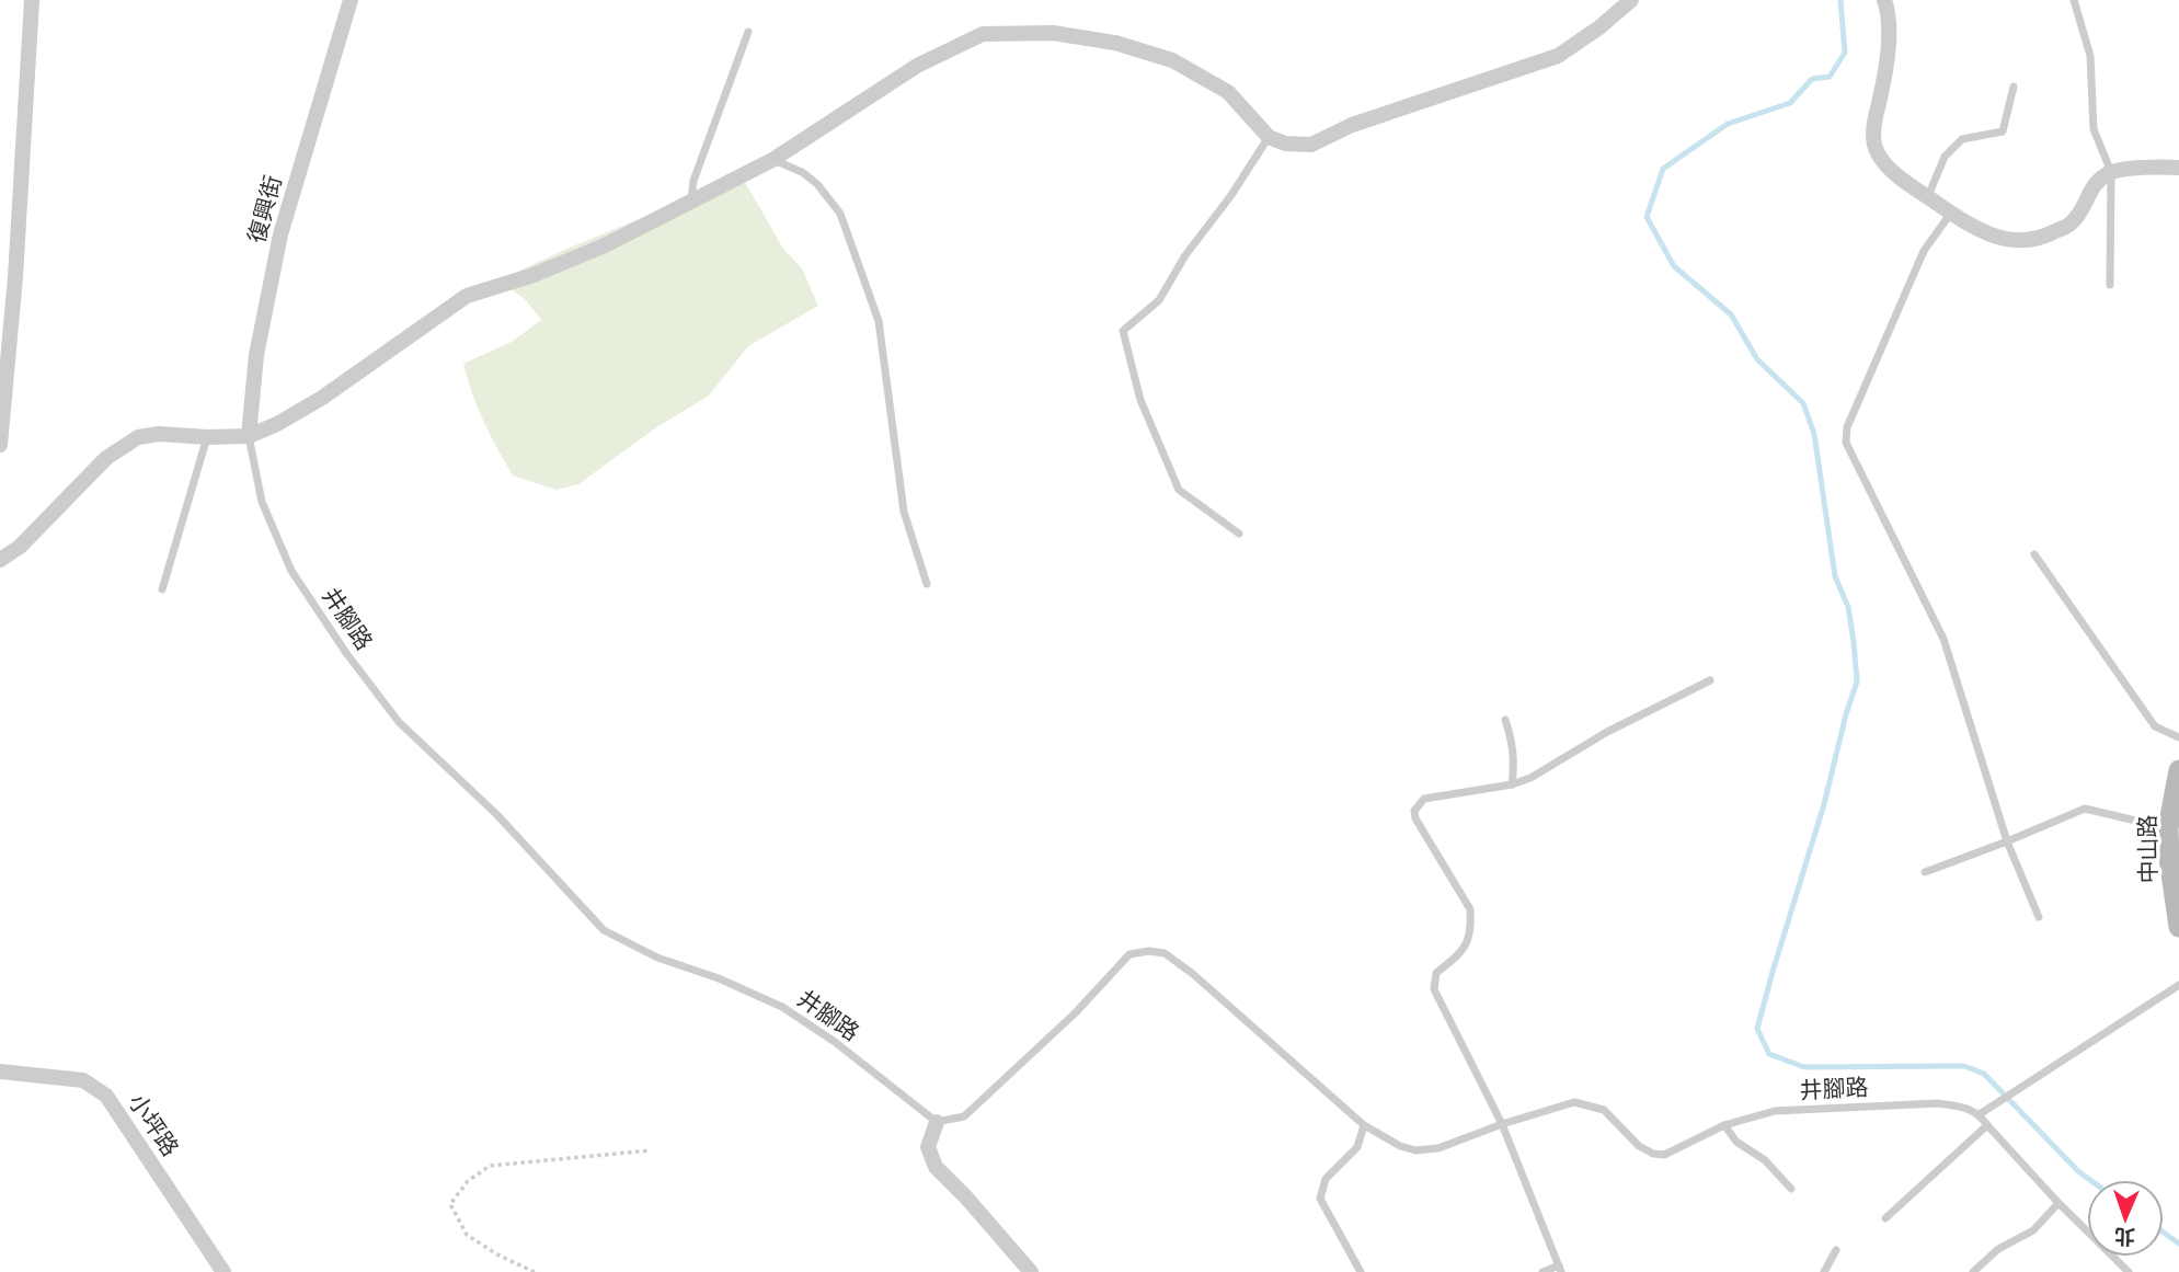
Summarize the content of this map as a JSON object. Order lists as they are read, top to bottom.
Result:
{
  "streets": {
    "street": ["復興街", "中山路", "小坪路"],
    "lane": ["井腳路"]
  },
  "crossings": [
    ["復興街", "井腳路"]
  ],
  "north": "bottom"
}
